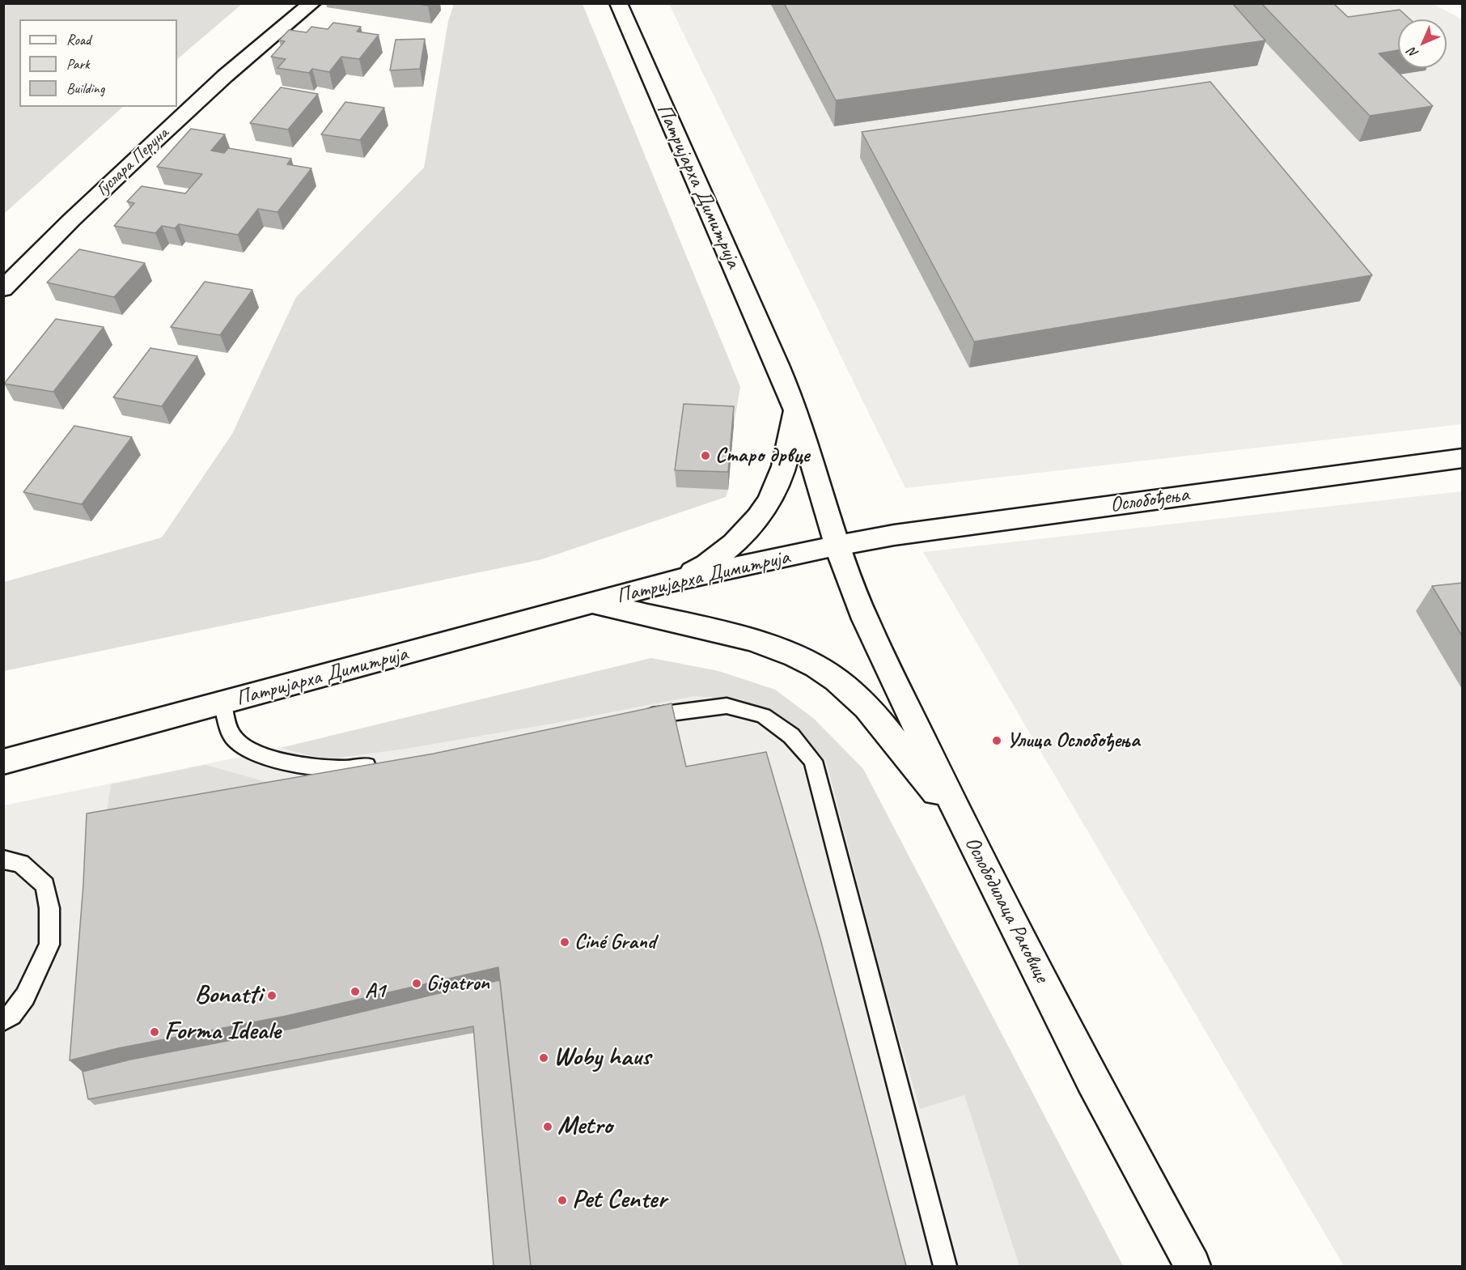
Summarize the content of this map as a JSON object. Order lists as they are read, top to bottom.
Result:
{
  "streets": {
    "main road": [
      "Гуслара Перуна",
      "Патријарха Димитрија",
      "Ослобођења",
      "Ослободилаца Раковице"
    ]
  },
  "crossings": [
    ["Патријарха Димитрија", "Ослобођења"],
    ["Патријарха Димитрија", "Ослободилаца Раковице"],
    ["Ослобођења", "Ослободилаца Раковице"]
  ],
  "places": [
    "Старо дрвце",
    "Улица Ослобођења",
    "Ciné Grand",
    "Gigatron",
    "A1",
    "Bonatti",
    "Forma Ideale",
    "Woby haus",
    "Metro",
    "Pet Center"
  ],
  "legend": ["Road", "Park", "Building"],
  "north": "bottom left"
}
